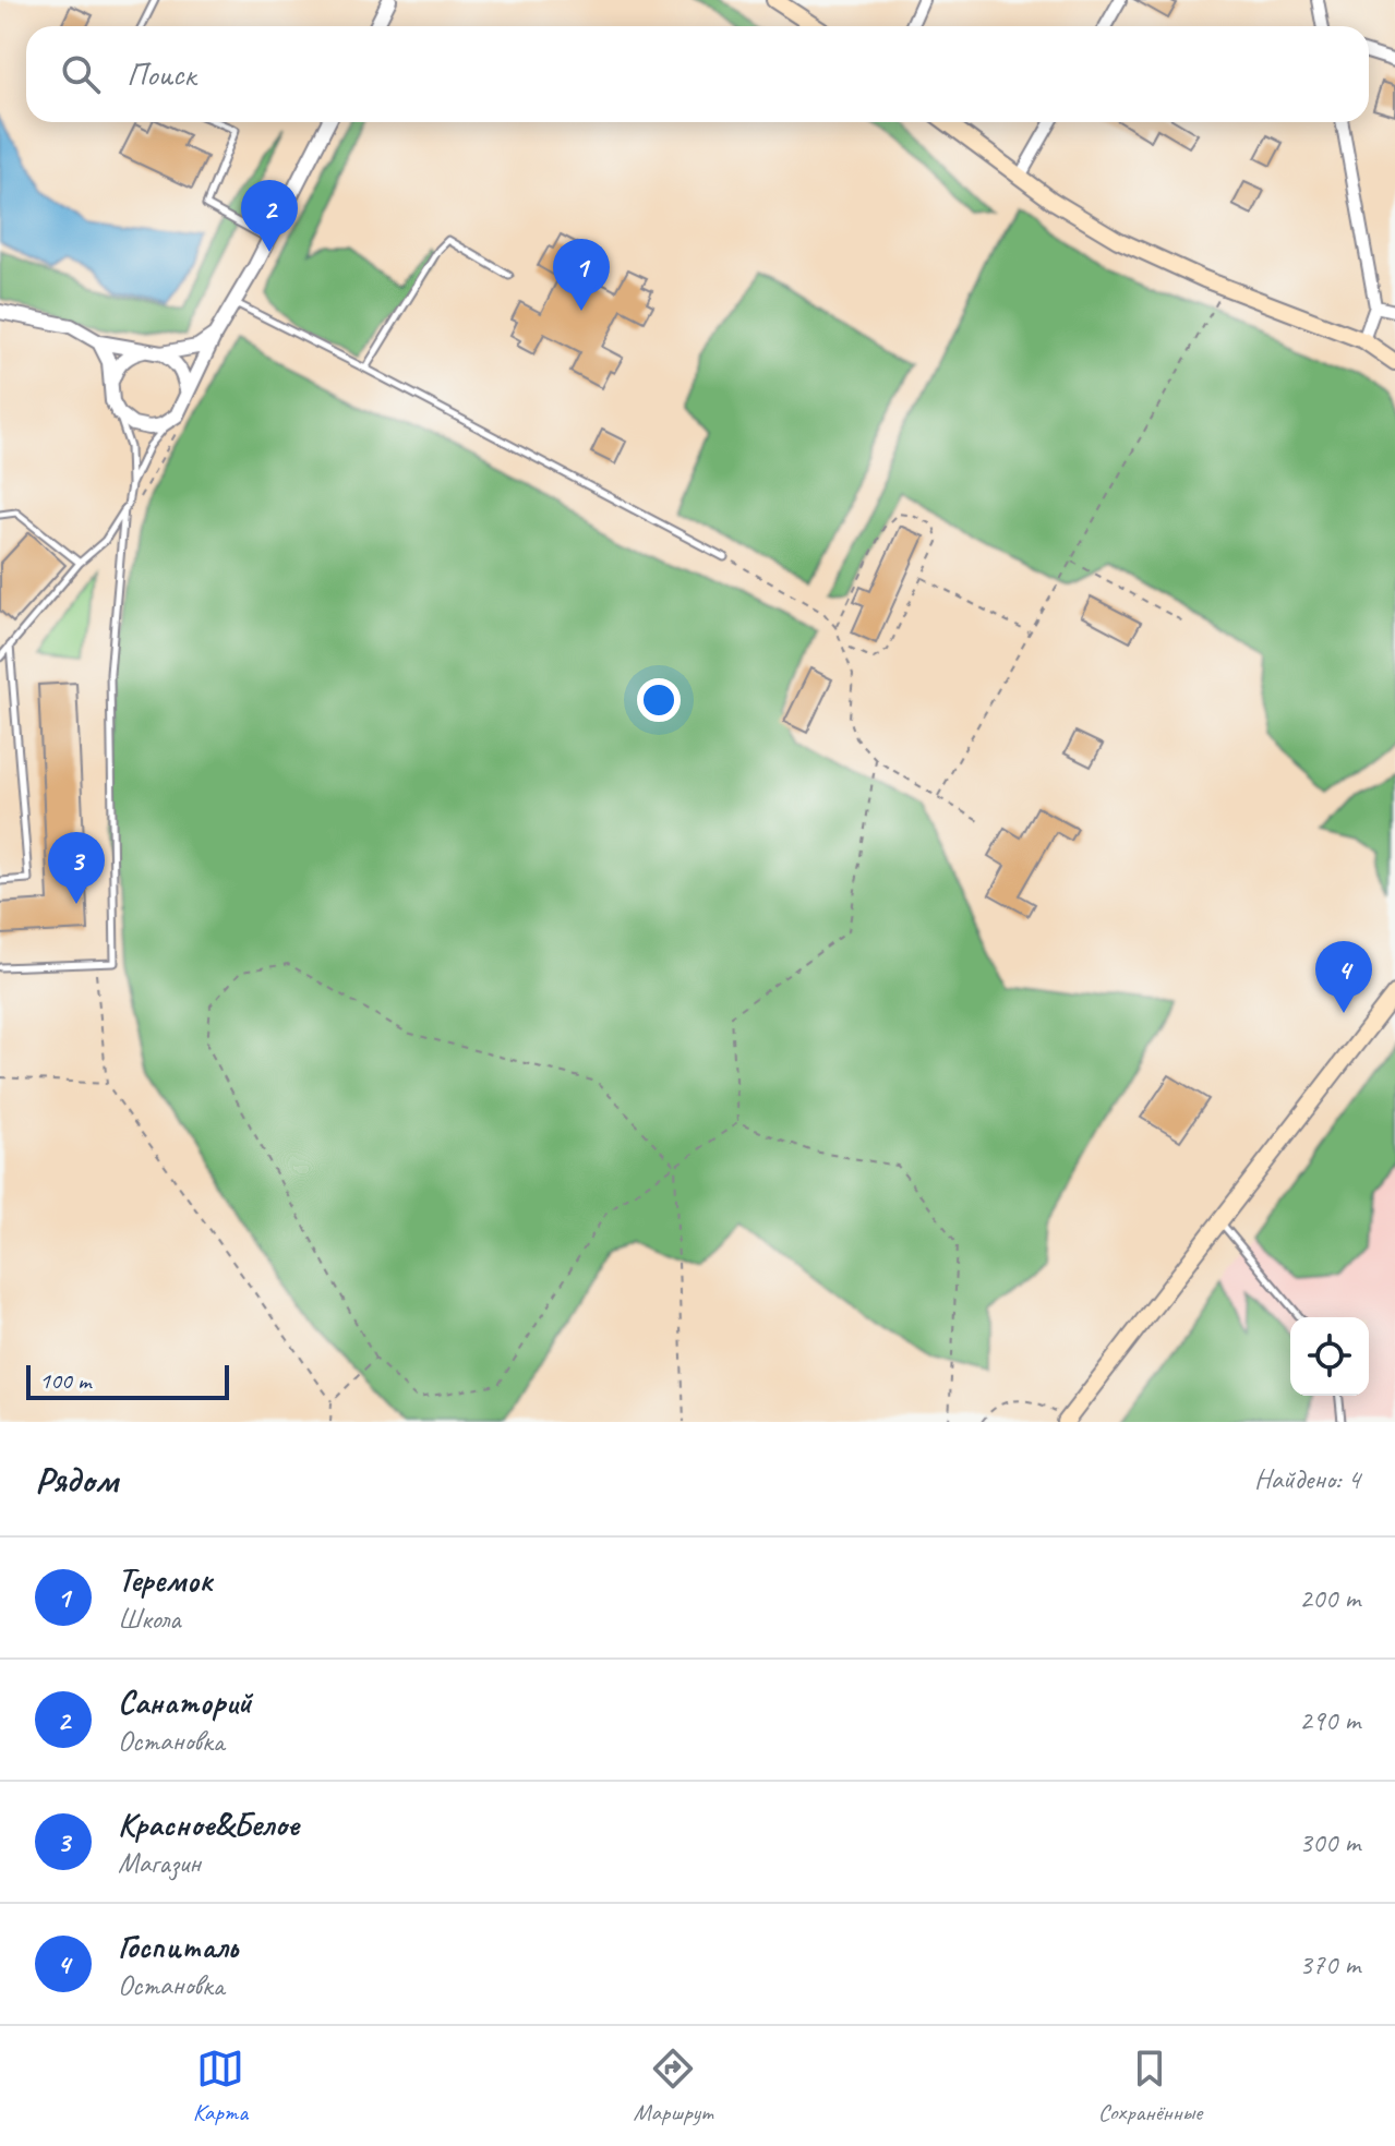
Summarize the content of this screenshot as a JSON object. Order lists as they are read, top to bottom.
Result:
{
  "scale_bar": "100 m",
  "page": {
    "search": "Поиск",
    "pins": [
      "2",
      "1",
      "3",
      "4"
    ],
    "scale": "100 m",
    "heading": ["Рядом", "Найдено: 4"],
    "list": [
      {
        "mark": "1",
        "name": "Теремок",
        "note": "Школа",
        "value": "200 m"
      },
      {
        "mark": "2",
        "name": "Санаторий",
        "note": "Остановка",
        "value": "290 m"
      },
      {
        "mark": "3",
        "name": "Красное&Белое",
        "note": "Магазин",
        "value": "300 m"
      },
      {
        "mark": "4",
        "name": "Госпиталь",
        "note": "Остановка",
        "value": "370 m"
      }
    ],
    "nav": ["Карта", "Маршрут", "Сохранённые"]
  }
}
